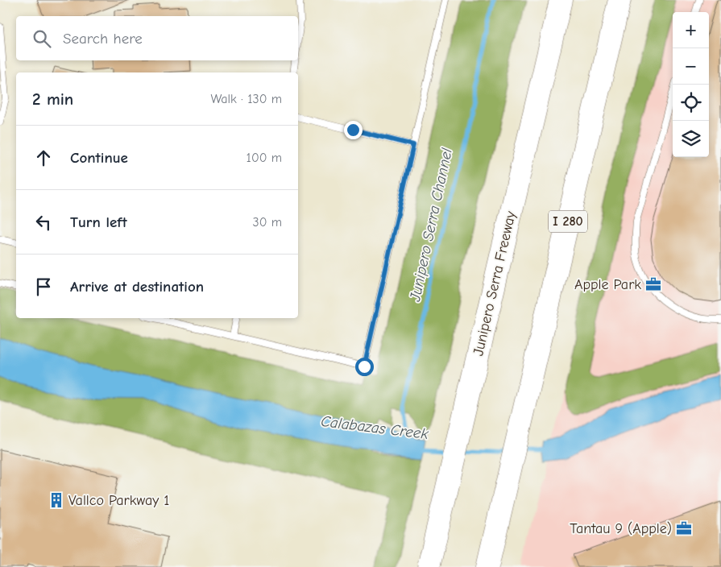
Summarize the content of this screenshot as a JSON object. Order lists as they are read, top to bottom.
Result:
{
  "streets": {
    "highway": ["I 280", "Junipero Serra Freeway"]
  },
  "water": ["Junipero Serra Channel", "Calabazas Creek"],
  "places": {
    "office": ["Apple Park", "Tantau 9 (Apple)"],
    "building": ["Vallco Parkway 1"]
  },
  "page": {
    "map_buttons": ["+", "−"],
    "search": "Search here",
    "heading": ["2 min", "Walk · 130 m"],
    "list": [
      ["Continue", "100 m"],
      ["Turn left", "30 m"],
      "Arrive at destination"
    ]
  }
}
